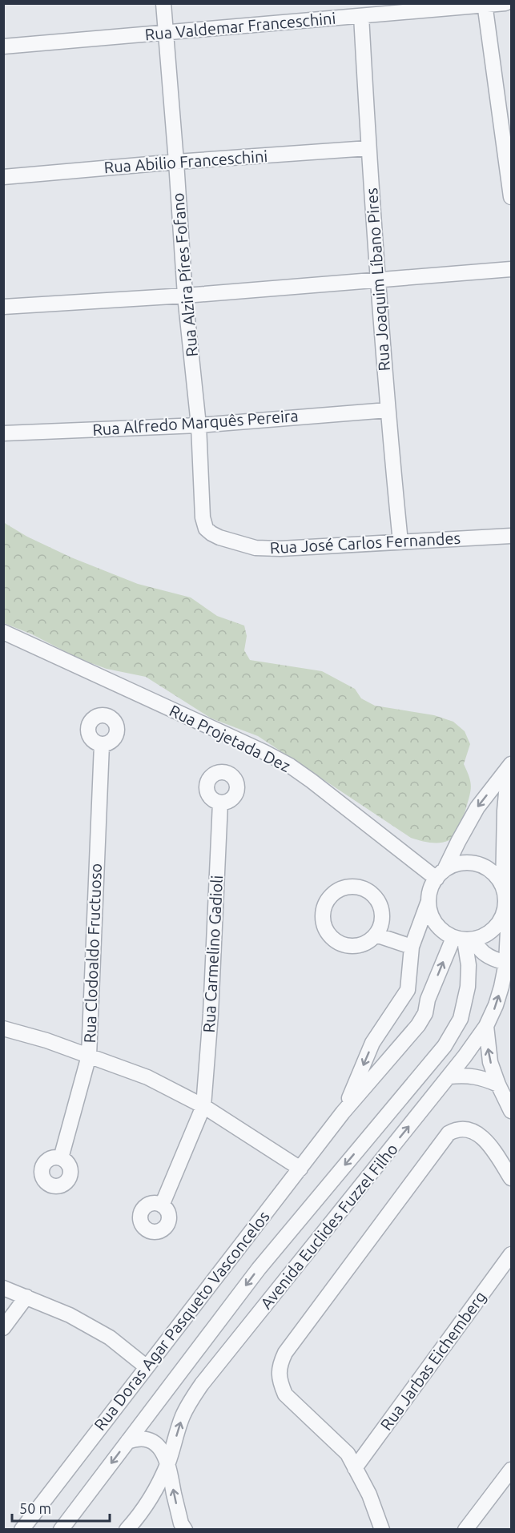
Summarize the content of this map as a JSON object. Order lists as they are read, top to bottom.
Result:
{
  "streets": {
    "street": [
      "Rua Valdemar Franceschini",
      "Rua Abilio Franceschini",
      "Rua Alzira Píres Fofano",
      "Rua Joaquim Líbano Pires",
      "Rua Alfredo Marquês Pereira",
      "Rua José Carlos Fernandes",
      "Rua Projetada Dez",
      "Rua Clodoaldo Fructuoso",
      "Rua Carmelino Gadioli",
      "Avenida Euclides Fuzzel Filho",
      "Rua Doras Agar Pasqueto Vasconcelos",
      "Rua Jarbas Eichemberg"
    ]
  },
  "crossings": [
    ["Rua Valdemar Franceschini", "Rua Alzira Píres Fofano"],
    ["Rua Valdemar Franceschini", "Rua Joaquim Líbano Pires"],
    ["Rua Abilio Franceschini", "Rua Alzira Píres Fofano"],
    ["Rua Abilio Franceschini", "Rua Joaquim Líbano Pires"],
    ["Rua Alzira Píres Fofano", "Rua Alfredo Marquês Pereira"],
    ["Rua Alzira Píres Fofano", "Rua José Carlos Fernandes"],
    ["Rua Joaquim Líbano Pires", "Rua Alfredo Marquês Pereira"],
    ["Rua Joaquim Líbano Pires", "Rua José Carlos Fernandes"],
    ["Rua Projetada Dez", "Avenida Euclides Fuzzel Filho"],
    ["Rua Projetada Dez", "Rua Doras Agar Pasqueto Vasconcelos"],
    ["Avenida Euclides Fuzzel Filho", "Rua Doras Agar Pasqueto Vasconcelos"]
  ],
  "scale_bar": "50 m"
}
